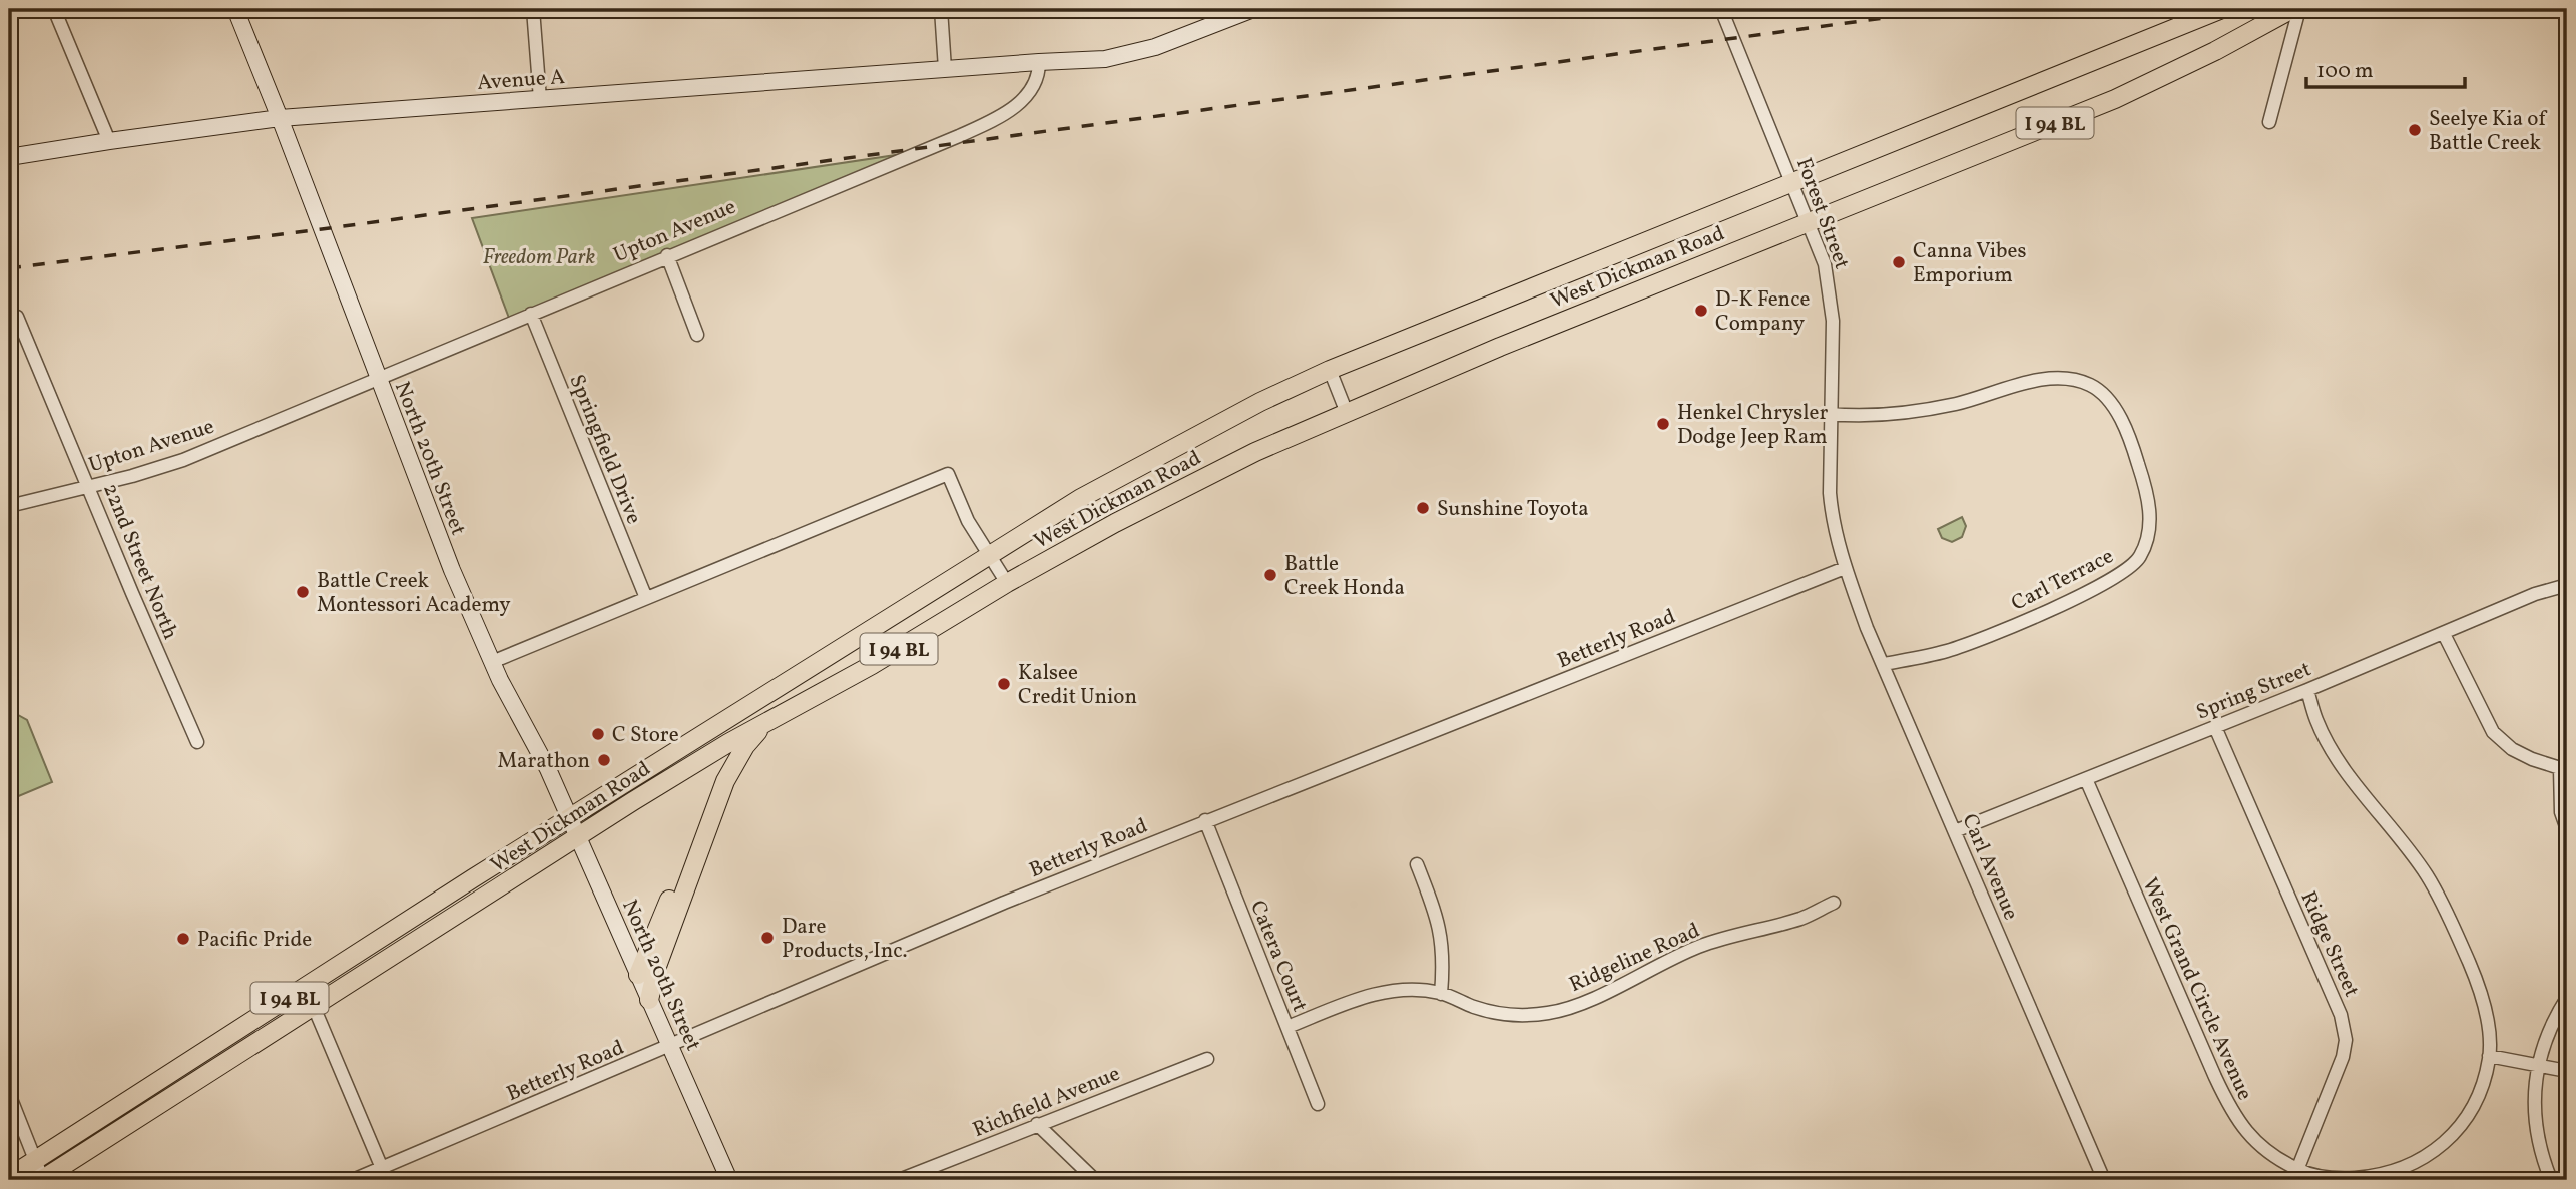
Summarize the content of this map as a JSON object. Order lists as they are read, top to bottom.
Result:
{
  "streets": {
    "main road": ["I 94 BL", "West Dickman Road"],
    "street": [
      "Avenue A",
      "Forest Street",
      "Upton Avenue",
      "Springfield Drive",
      "North 20th Street",
      "22nd Street North",
      "Carl Terrace",
      "Betterly Road",
      "Spring Street",
      "Carl Avenue",
      "Ridge Street",
      "Catera Court",
      "Ridgeline Road",
      "West Grand Circle Avenue",
      "Richfield Avenue"
    ]
  },
  "crossings": [
    ["Avenue A", "Upton Avenue"],
    ["Avenue A", "North 20th Street"],
    ["Forest Street", "West Dickman Road"],
    ["Forest Street", "Carl Terrace"],
    ["Forest Street", "Betterly Road"],
    ["Forest Street", "Carl Avenue"],
    ["Upton Avenue", "Springfield Drive"],
    ["Upton Avenue", "North 20th Street"],
    ["Upton Avenue", "22nd Street North"],
    ["West Dickman Road", "North 20th Street"],
    ["North 20th Street", "Betterly Road"],
    ["Carl Terrace", "Carl Avenue"],
    ["Betterly Road", "Carl Avenue"],
    ["Betterly Road", "Catera Court"],
    ["Spring Street", "Carl Avenue"],
    ["Spring Street", "Ridge Street"],
    ["Spring Street", "West Grand Circle Avenue"],
    ["Ridge Street", "West Grand Circle Avenue"],
    ["Catera Court", "Ridgeline Road"]
  ],
  "parks": ["Freedom Park"],
  "places": [
    "Seelye Kia of Battle Creek",
    "Canna Vibes Emporium",
    "D-K Fence Company",
    "Henkel Chrysler Dodge Jeep Ram",
    "Sunshine Toyota",
    "Battle Creek Honda",
    "Battle Creek Montessori Academy",
    "Kalsee Credit Union",
    "C Store",
    "Marathon",
    "Dare Products, Inc.",
    "Pacific Pride"
  ],
  "scale_bar": "100 m"
}
